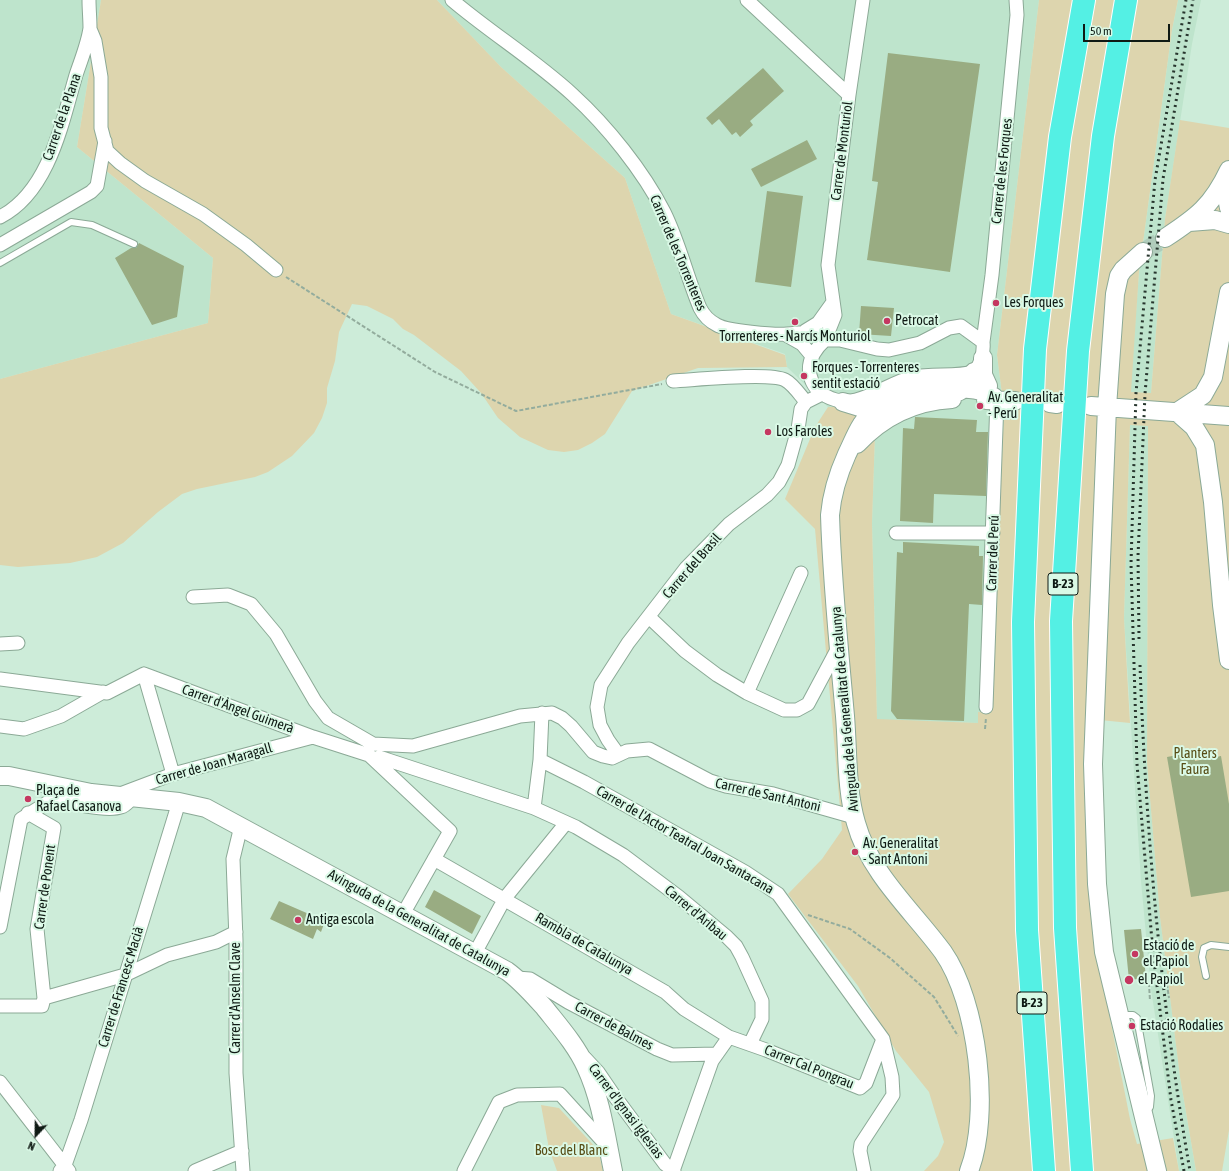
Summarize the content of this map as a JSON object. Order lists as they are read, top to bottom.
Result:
{
  "streets": {
    "highway": ["B-23"],
    "street": [
      "Carrer de la Plana",
      "Carrer de Monturiol",
      "Carrer de les Forques",
      "Carrer de les Torrenteres",
      "Carrer del Perú",
      "Carrer del Brasil",
      "Carrer d'Àngel Guimerà",
      "Avinguda de la Generalitat de Catalunya",
      "Carrer de Joan Maragall",
      "Carrer de Sant Antoni",
      "Carrer de l'Actor Teatral Joan Santacana",
      "Carrer de Ponent",
      "Carrer d'Aribau",
      "Rambla de Catalunya",
      "Carrer de Francesc Macià",
      "Carrer d'Anselm Clave",
      "Carrer de Balmes",
      "Carrer Cal Pongrau",
      "Carrer d'Ignasi Iglesias"
    ]
  },
  "crossings": [
    ["Carrer del Perú", "Avinguda de la Generalitat de Catalunya"],
    ["Carrer del Brasil", "Carrer de Sant Antoni"],
    ["Carrer d'Àngel Guimerà", "Carrer de Joan Maragall"],
    ["Carrer d'Àngel Guimerà", "Carrer d'Aribau"],
    ["Avinguda de la Generalitat de Catalunya", "Carrer de Joan Maragall"],
    ["Avinguda de la Generalitat de Catalunya", "Carrer de Sant Antoni"],
    ["Avinguda de la Generalitat de Catalunya", "Carrer de Francesc Macià"],
    ["Avinguda de la Generalitat de Catalunya", "Carrer d'Anselm Clave"],
    ["Avinguda de la Generalitat de Catalunya", "Carrer de Balmes"],
    ["Avinguda de la Generalitat de Catalunya", "Carrer d'Ignasi Iglesias"],
    ["Carrer de Joan Maragall", "Carrer de Ponent"],
    ["Carrer de l'Actor Teatral Joan Santacana", "Carrer Cal Pongrau"],
    ["Carrer d'Aribau", "Carrer Cal Pongrau"]
  ],
  "parks": ["Planters Faura", "Bosc del Blanc"],
  "places": [
    "Les Forques",
    "Petrocat",
    "Torrenteres - Narcís Monturiol",
    "Forques - Torrenteres sentit estació",
    "Av. Generalitat - Perú",
    "Los Faroles",
    "Plaça de Rafael Casanova",
    "Av. Generalitat - Sant Antoni",
    "Antiga escola",
    "Estació de el Papiol",
    "el Papiol",
    "Estació Rodalies"
  ],
  "scale_bar": "50 m",
  "north": "bottom"
}
